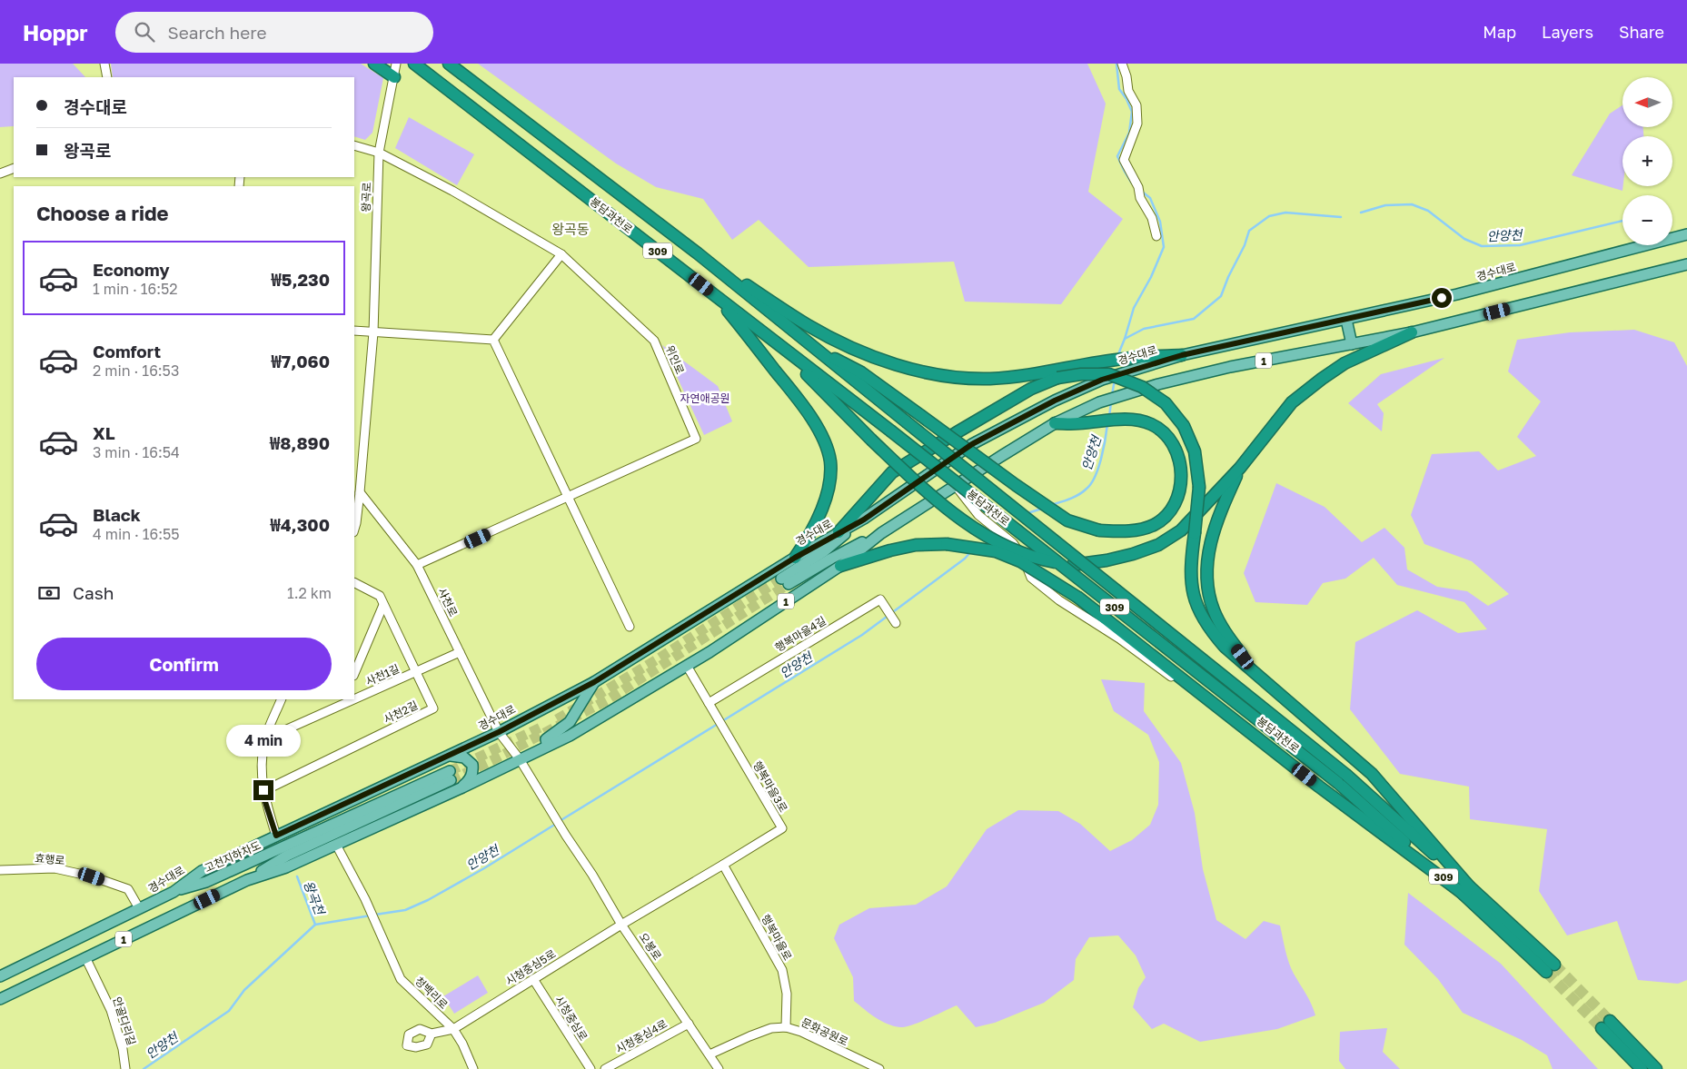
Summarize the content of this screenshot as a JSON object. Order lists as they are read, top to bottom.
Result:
{
  "streets": {
    "highway": ["봉담과천로", "309"],
    "main road": ["경수대로", "1", "고천지하차도"],
    "street": [
      "왕곡로",
      "위인로",
      "사천로",
      "행복마을4길",
      "사천1길",
      "사천2길",
      "행복마을3로",
      "효행로",
      "행복마을로",
      "오봉로",
      "시청중심5로",
      "청백리로",
      "시청중심로",
      "안골다리길",
      "문화공원로",
      "시청중심4로"
    ]
  },
  "crossings": [
    ["왕곡로", "위인로"],
    ["왕곡로", "사천로"],
    ["경수대로", "1"],
    ["경수대로", "사천로"],
    ["경수대로", "고천지하차도"],
    ["경수대로", "효행로"],
    ["위인로", "사천로"],
    ["1", "행복마을3로"],
    ["1", "고천지하차도"],
    ["1", "오봉로"],
    ["1", "청백리로"],
    ["1", "안골다리길"],
    ["사천로", "사천1길"],
    ["행복마을4길", "행복마을3로"],
    ["사천1길", "사천2길"],
    ["행복마을3로", "행복마을로"],
    ["행복마을3로", "오봉로"],
    ["행복마을3로", "시청중심5로"],
    ["행복마을로", "문화공원로"],
    ["오봉로", "시청중심5로"],
    ["오봉로", "문화공원로"],
    ["오봉로", "시청중심4로"],
    ["시청중심5로", "청백리로"],
    ["시청중심5로", "시청중심로"]
  ],
  "districts": ["왕곡동"],
  "water": ["안양천", "왕곡천"],
  "parks": ["자연애공원"],
  "north": "left",
  "page": {
    "header": "Hoppr",
    "search": "Search here",
    "nav": ["Map", "Layers", "Share"],
    "map_buttons": ["+", "−"],
    "banner": ["경수대로", "왕곡로"],
    "heading": "Choose a ride",
    "list": [
      {
        "name": "Economy",
        "note": "1 min · 16:52",
        "value": "₩5,230"
      },
      {
        "name": "Comfort",
        "note": "2 min · 16:53",
        "value": "₩7,060"
      },
      {
        "name": "XL",
        "note": "3 min · 16:54",
        "value": "₩8,890"
      },
      {
        "name": "Black",
        "note": "4 min · 16:55",
        "value": "₩4,300"
      }
    ],
    "pay": ["Cash", "1.2 km"],
    "buttons": "Confirm",
    "bubble": "4 min"
  }
}
